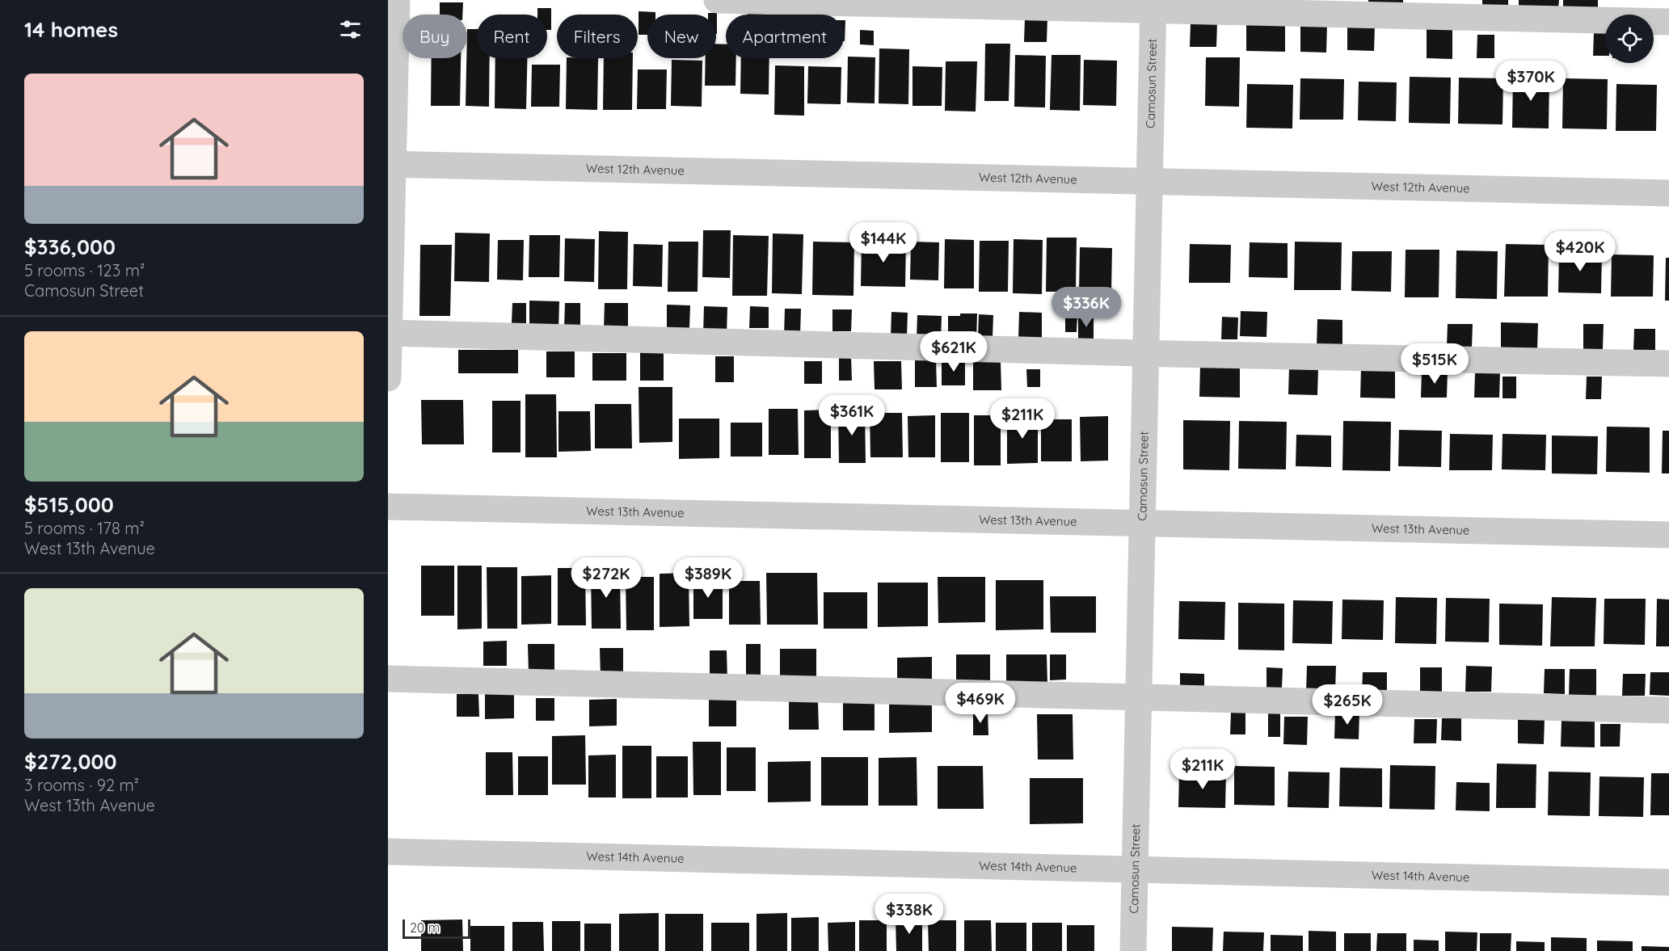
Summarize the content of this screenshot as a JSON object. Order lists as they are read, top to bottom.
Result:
{
  "streets": {
    "street": [
      "Camosun Street",
      "West 12th Avenue",
      "West 13th Avenue",
      "West 14th Avenue"
    ]
  },
  "crossings": [
    ["Camosun Street", "West 12th Avenue"],
    ["Camosun Street", "West 13th Avenue"],
    ["Camosun Street", "West 14th Avenue"]
  ],
  "scale_bar": "20 m",
  "page": {
    "heading": "14 homes",
    "chip": [
      "Buy",
      "Rent",
      "Filters",
      "New",
      "Apartment"
    ],
    "list": [
      {
        "name": "$336,000",
        "note": "5 rooms · 123 m² · Camosun Street"
      },
      {
        "name": "$515,000",
        "note": "5 rooms · 178 m² · West 13th Avenue"
      },
      {
        "name": "$272,000",
        "note": "3 rooms · 92 m² · West 13th Avenue"
      }
    ],
    "price": [
      "$370K",
      "$144K",
      "$420K",
      "$336K",
      "$621K",
      "$515K",
      "$361K",
      "$211K",
      "$272K",
      "$389K",
      "$469K",
      "$265K",
      "$211K",
      "$338K"
    ],
    "scale": "20 m"
  }
}
